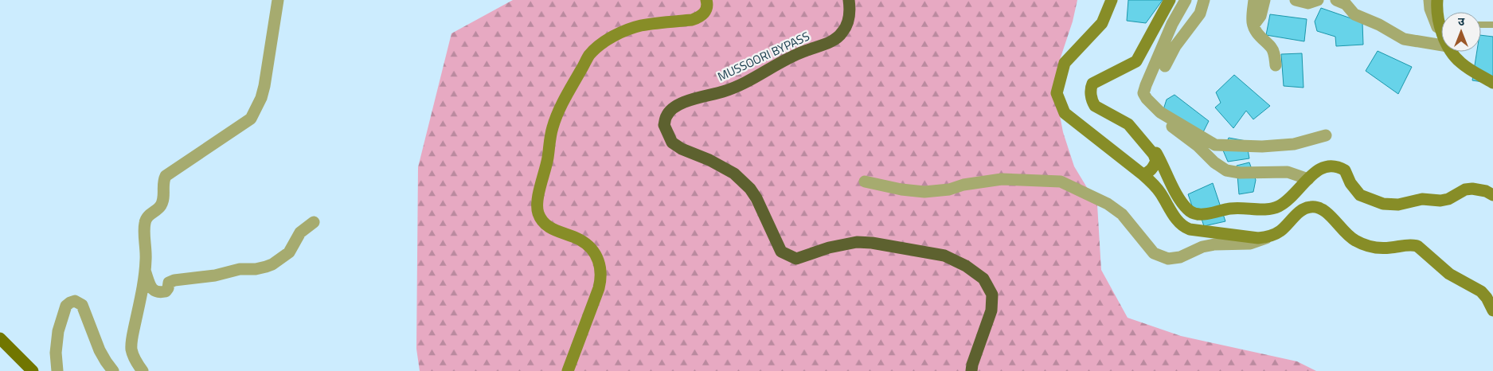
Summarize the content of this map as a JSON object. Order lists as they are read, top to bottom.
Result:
{
  "streets": {
    "highway": ["MUSSOORI BYPASS"]
  },
  "north": "top"
}
